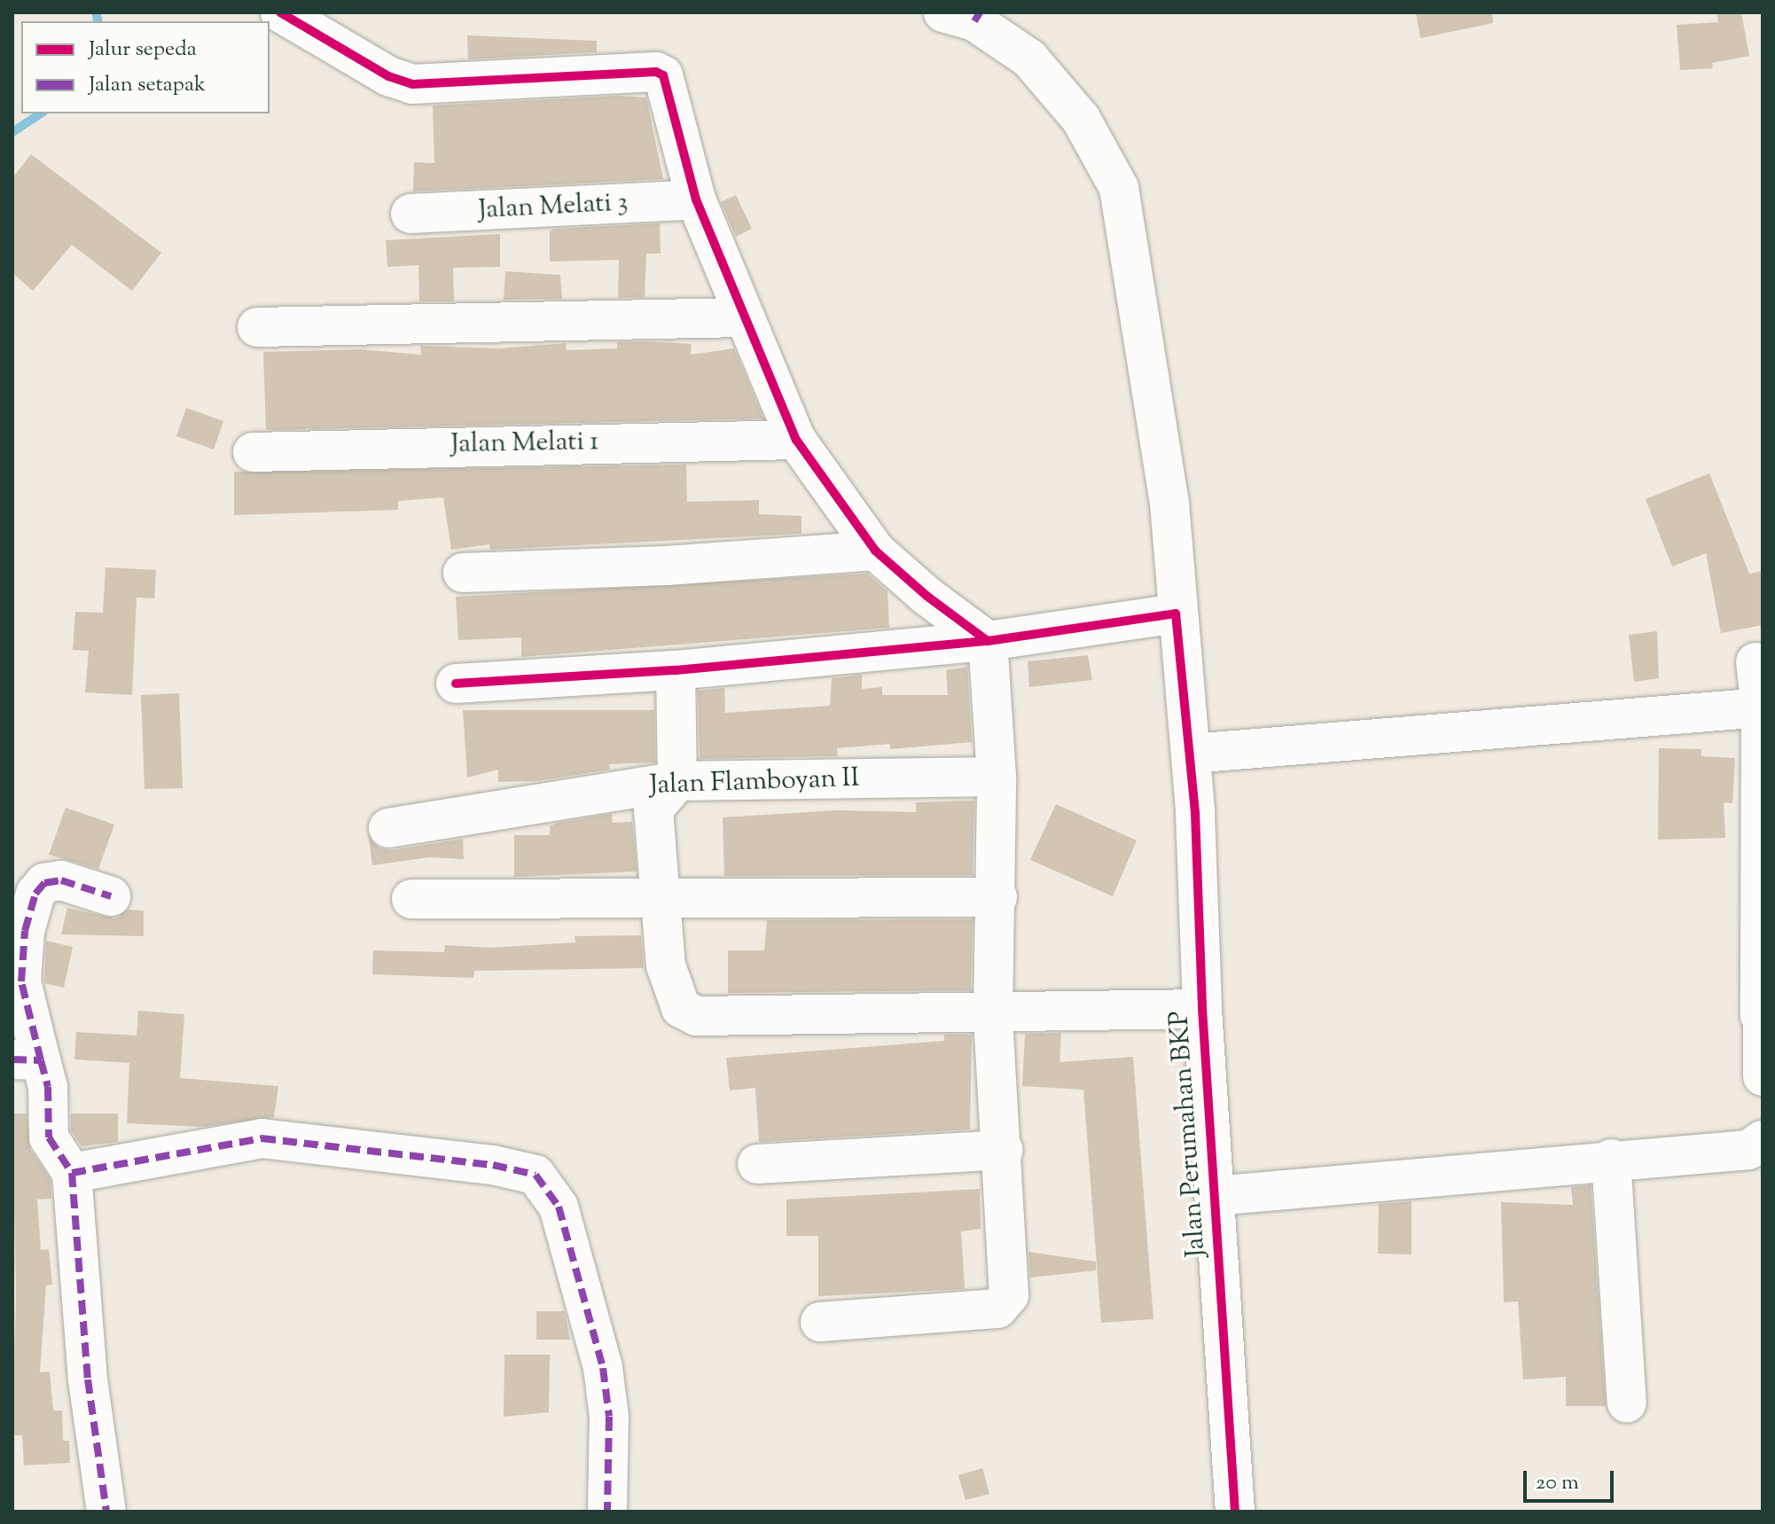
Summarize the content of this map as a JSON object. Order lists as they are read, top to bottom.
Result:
{
  "streets": {
    "street": [
      "Jalan Melati 3",
      "Jalan Melati 1",
      "Jalan Flamboyan II",
      "Jalan Perumahan BKP"
    ]
  },
  "legend": ["Jalur sepeda", "Jalan setapak"],
  "scale_bar": "20 m"
}
